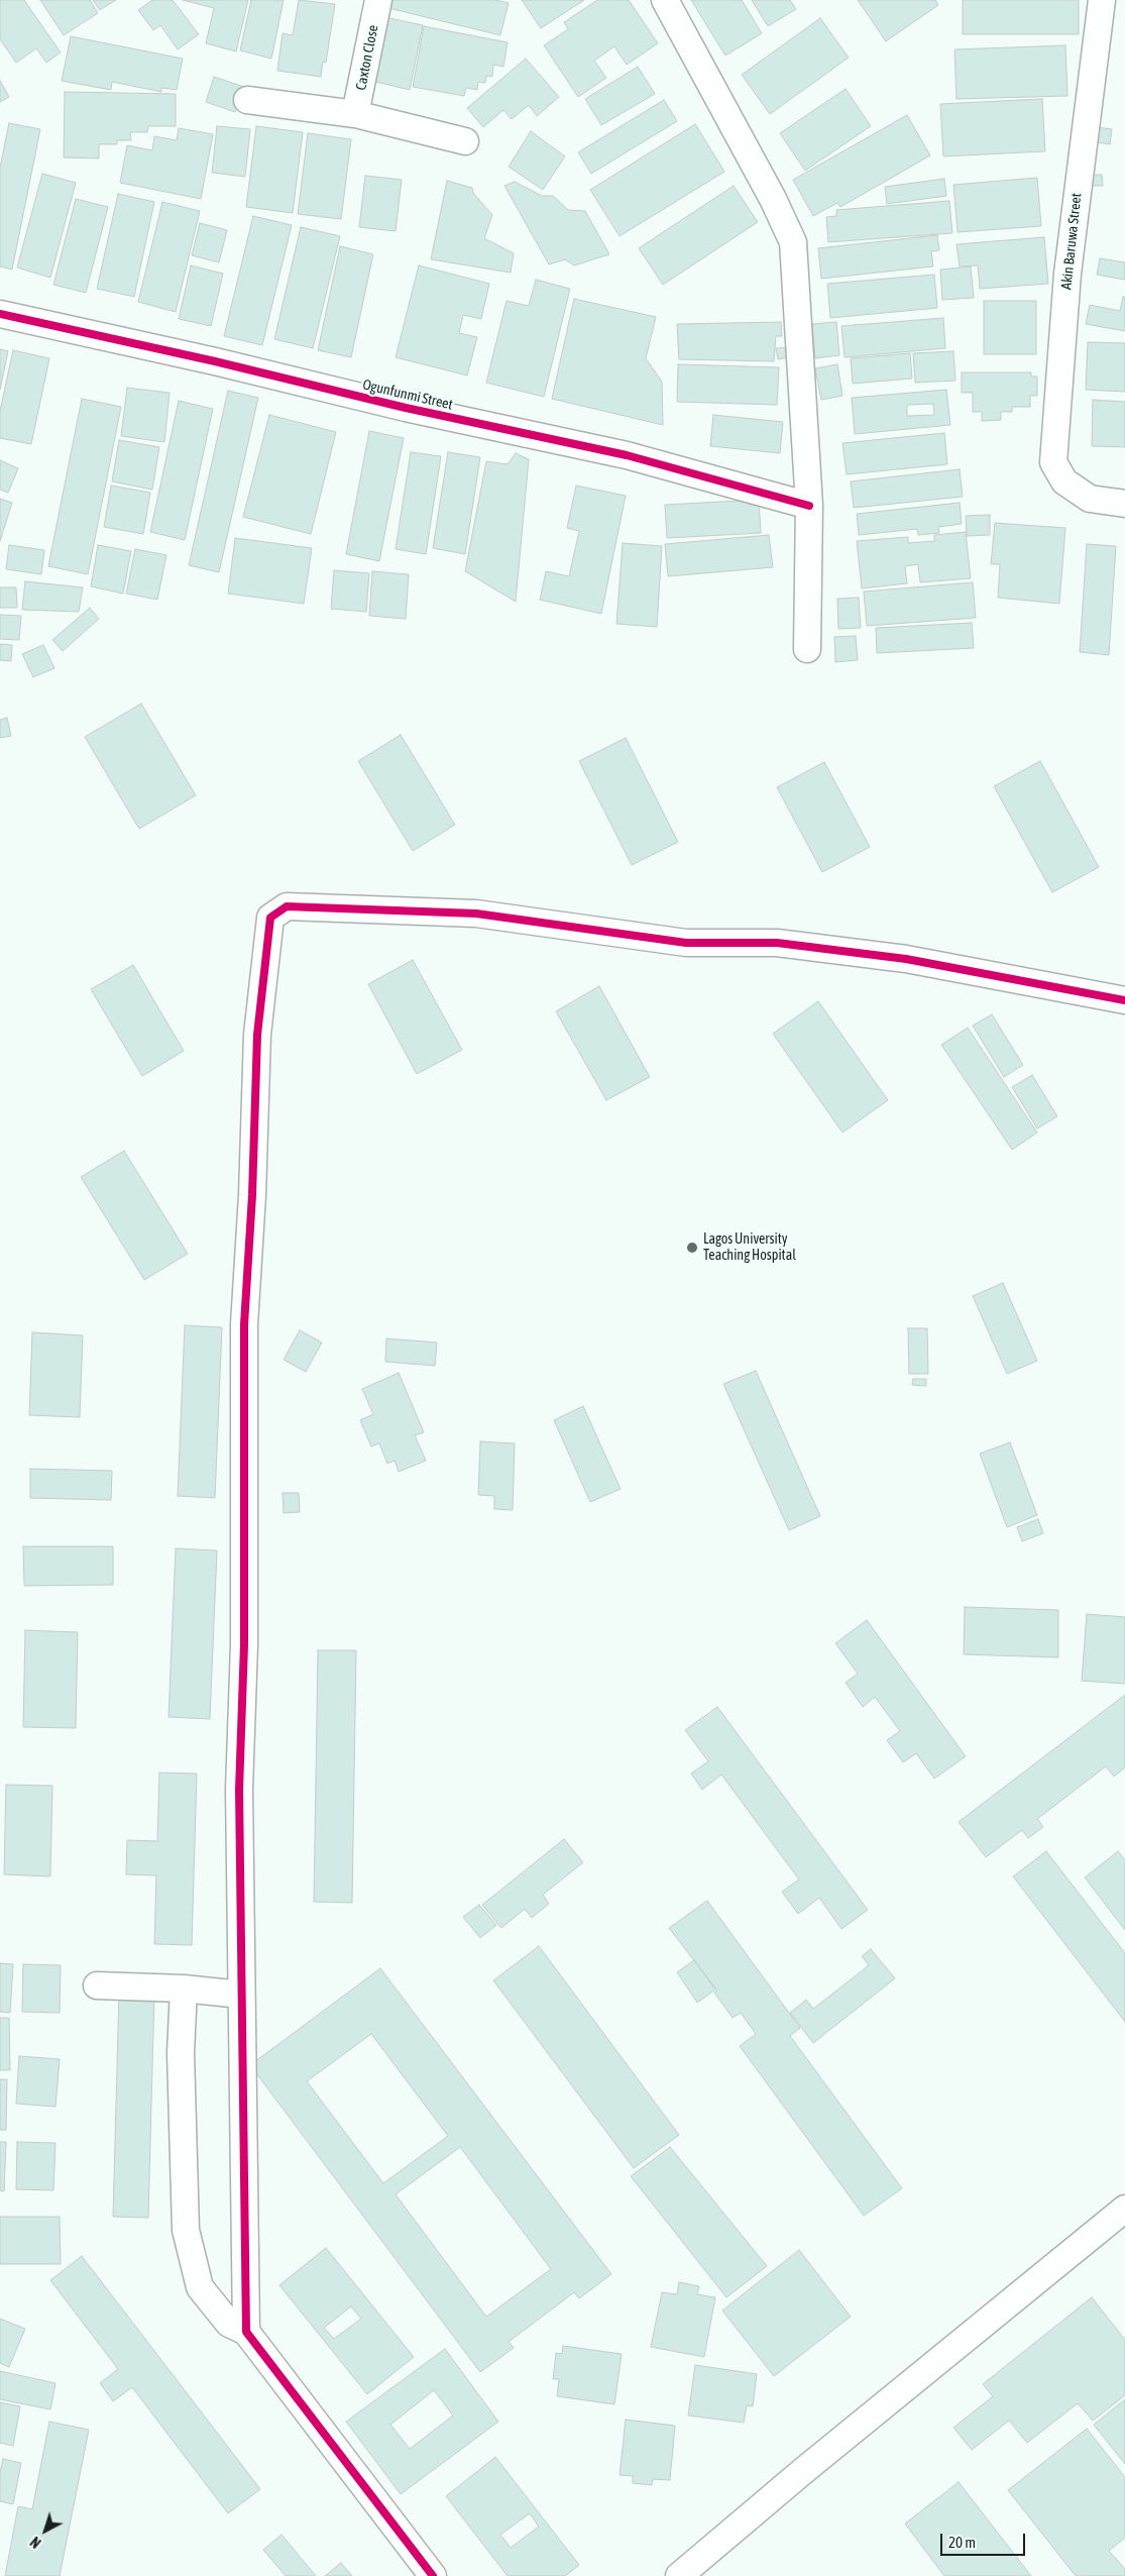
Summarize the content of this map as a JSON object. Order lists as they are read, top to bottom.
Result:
{
  "streets": {
    "street": ["Caxton Close", "Akin Baruwa Street", "Ogunfunmi Street"]
  },
  "places": ["Lagos University Teaching Hospital"],
  "scale_bar": "20 m",
  "north": "bottom left"
}
